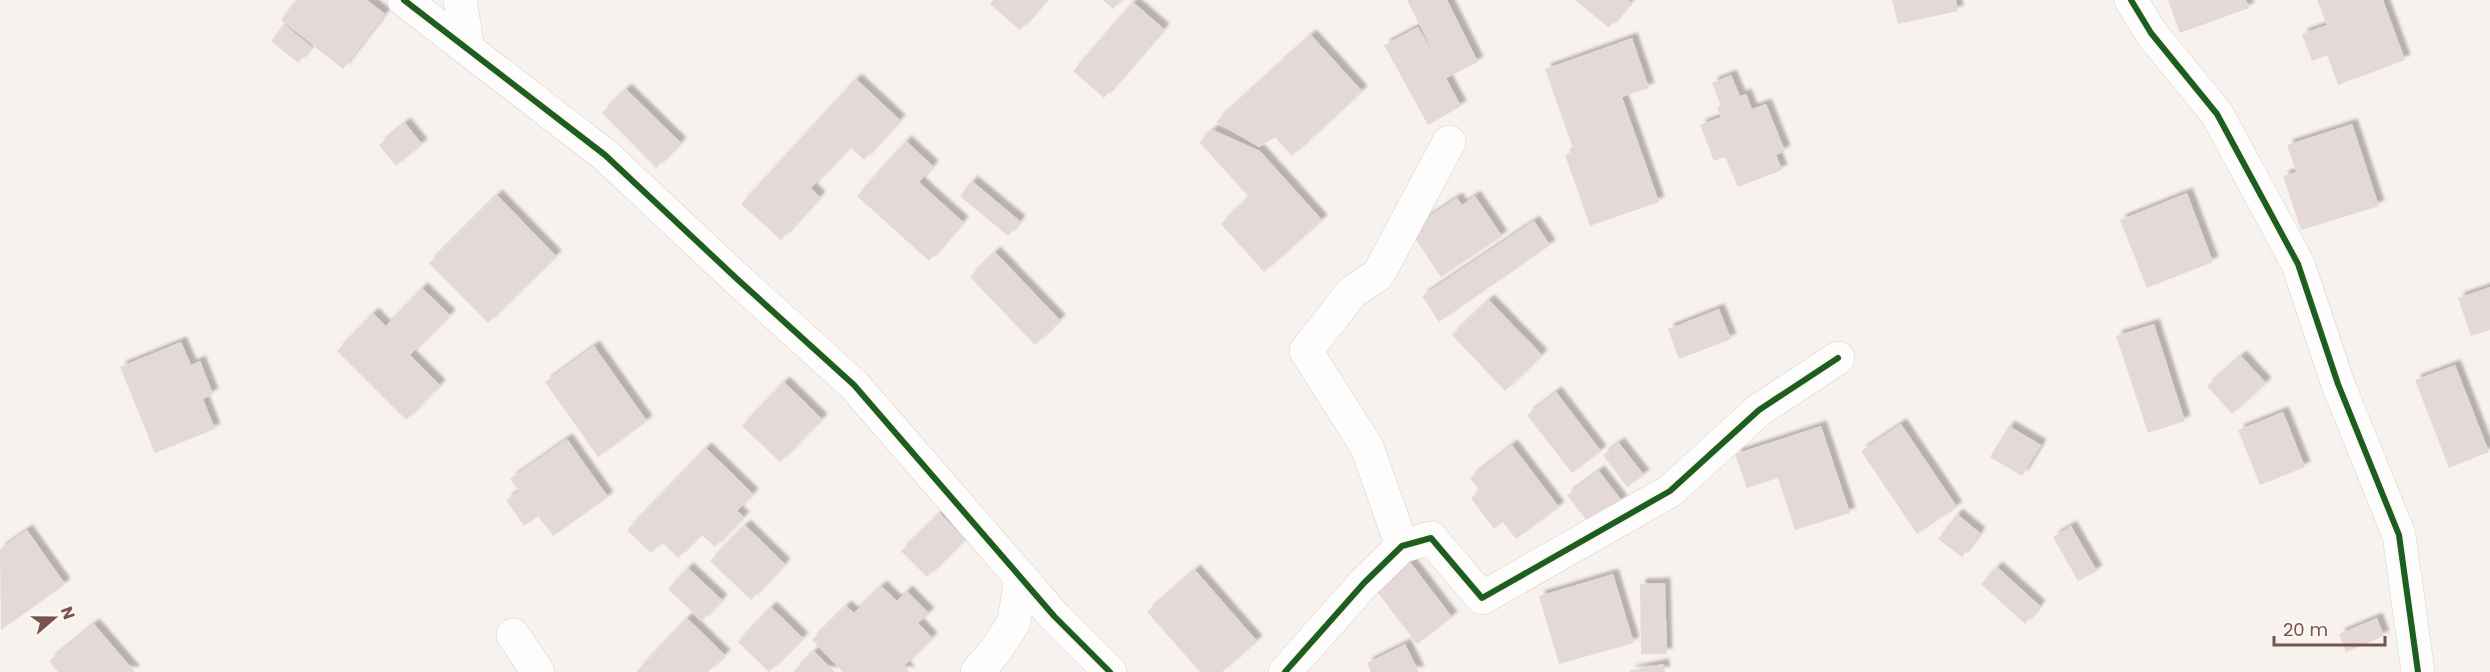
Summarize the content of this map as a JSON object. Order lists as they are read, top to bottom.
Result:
{
  "scale_bar": "20 m",
  "north": "right"
}
